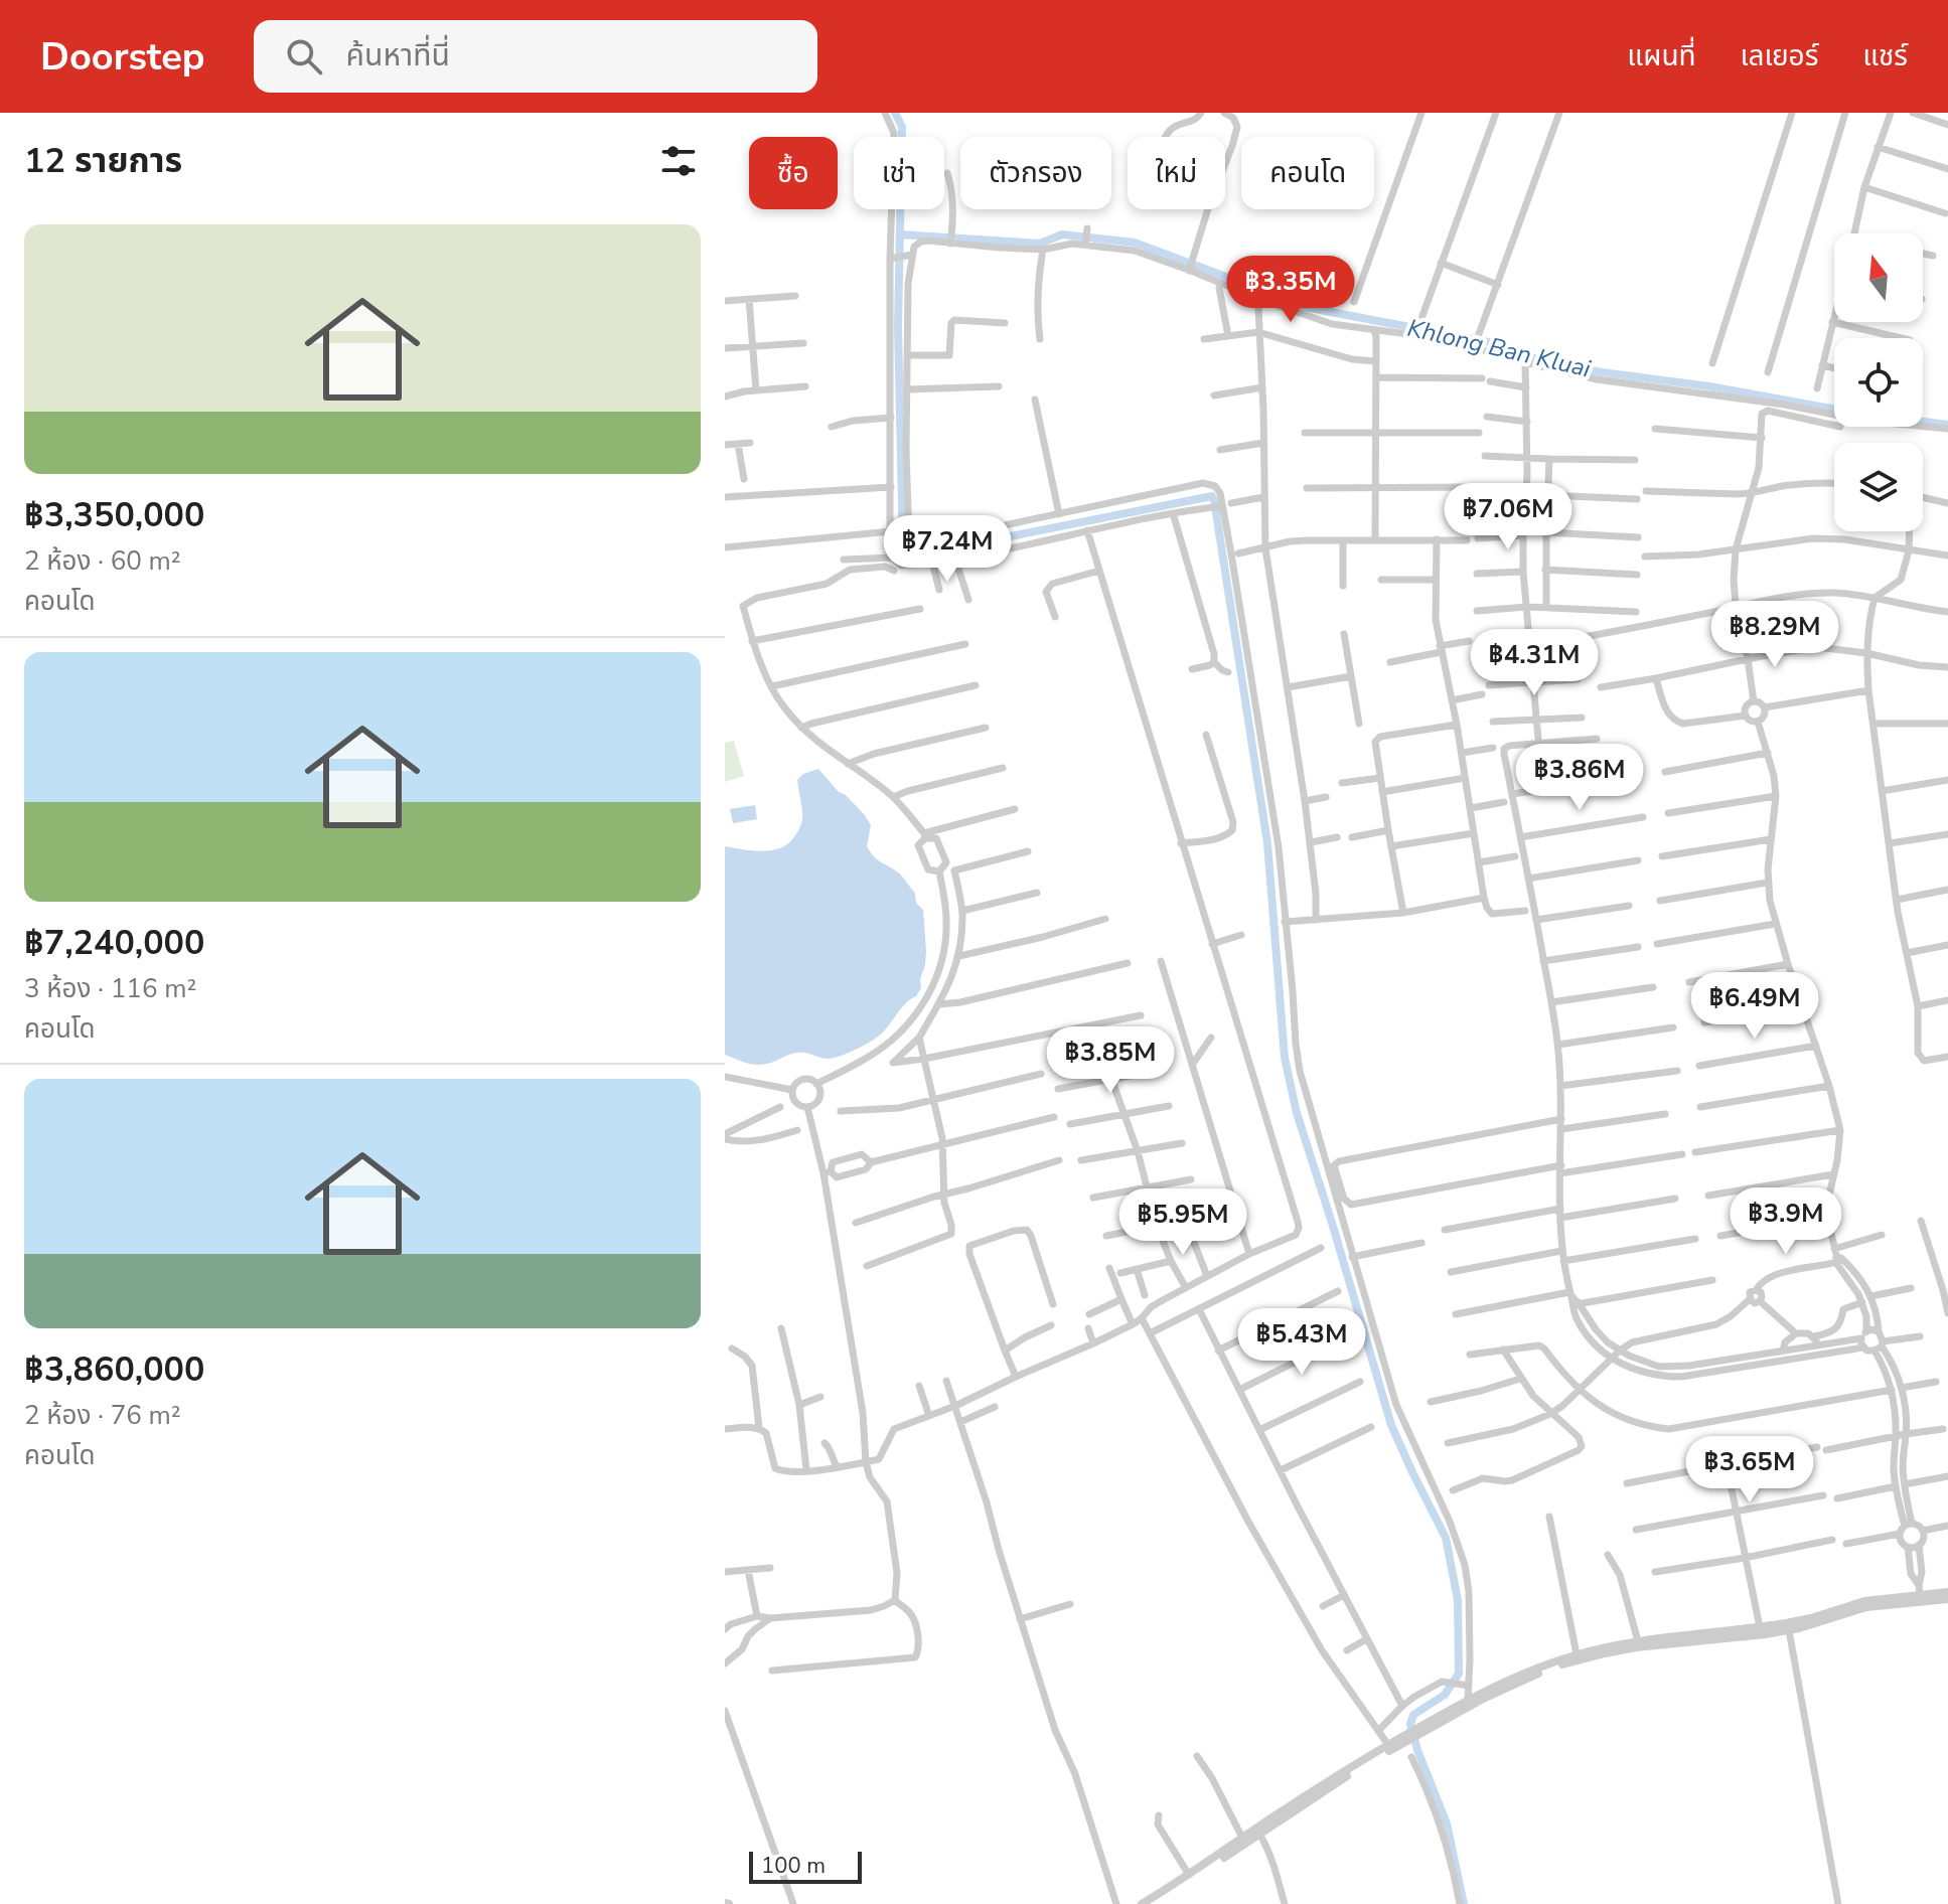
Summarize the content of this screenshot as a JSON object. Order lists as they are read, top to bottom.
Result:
{
  "water": ["Khlong Ban Kluai"],
  "scale_bar": "100 m",
  "north": "top",
  "page": {
    "header": "Doorstep",
    "search": "ค้นหาที่นี่",
    "nav": ["แผนที่", "เลเยอร์", "แชร์"],
    "heading": "12 รายการ",
    "chip": [
      "ซื้อ",
      "เช่า",
      "ตัวกรอง",
      "ใหม่",
      "คอนโด"
    ],
    "list": [
      {
        "name": "฿3,350,000",
        "note": "2 ห้อง · 60 m² · คอนโด"
      },
      {
        "name": "฿7,240,000",
        "note": "3 ห้อง · 116 m² · คอนโด"
      },
      {
        "name": "฿3,860,000",
        "note": "2 ห้อง · 76 m² · คอนโด"
      }
    ],
    "price": [
      "฿3.35M",
      "฿7.06M",
      "฿7.24M",
      "฿8.29M",
      "฿4.31M",
      "฿3.86M",
      "฿6.49M",
      "฿3.85M",
      "฿3.9M",
      "฿5.95M",
      "฿5.43M",
      "฿3.65M"
    ],
    "scale": "100 m"
  }
}
